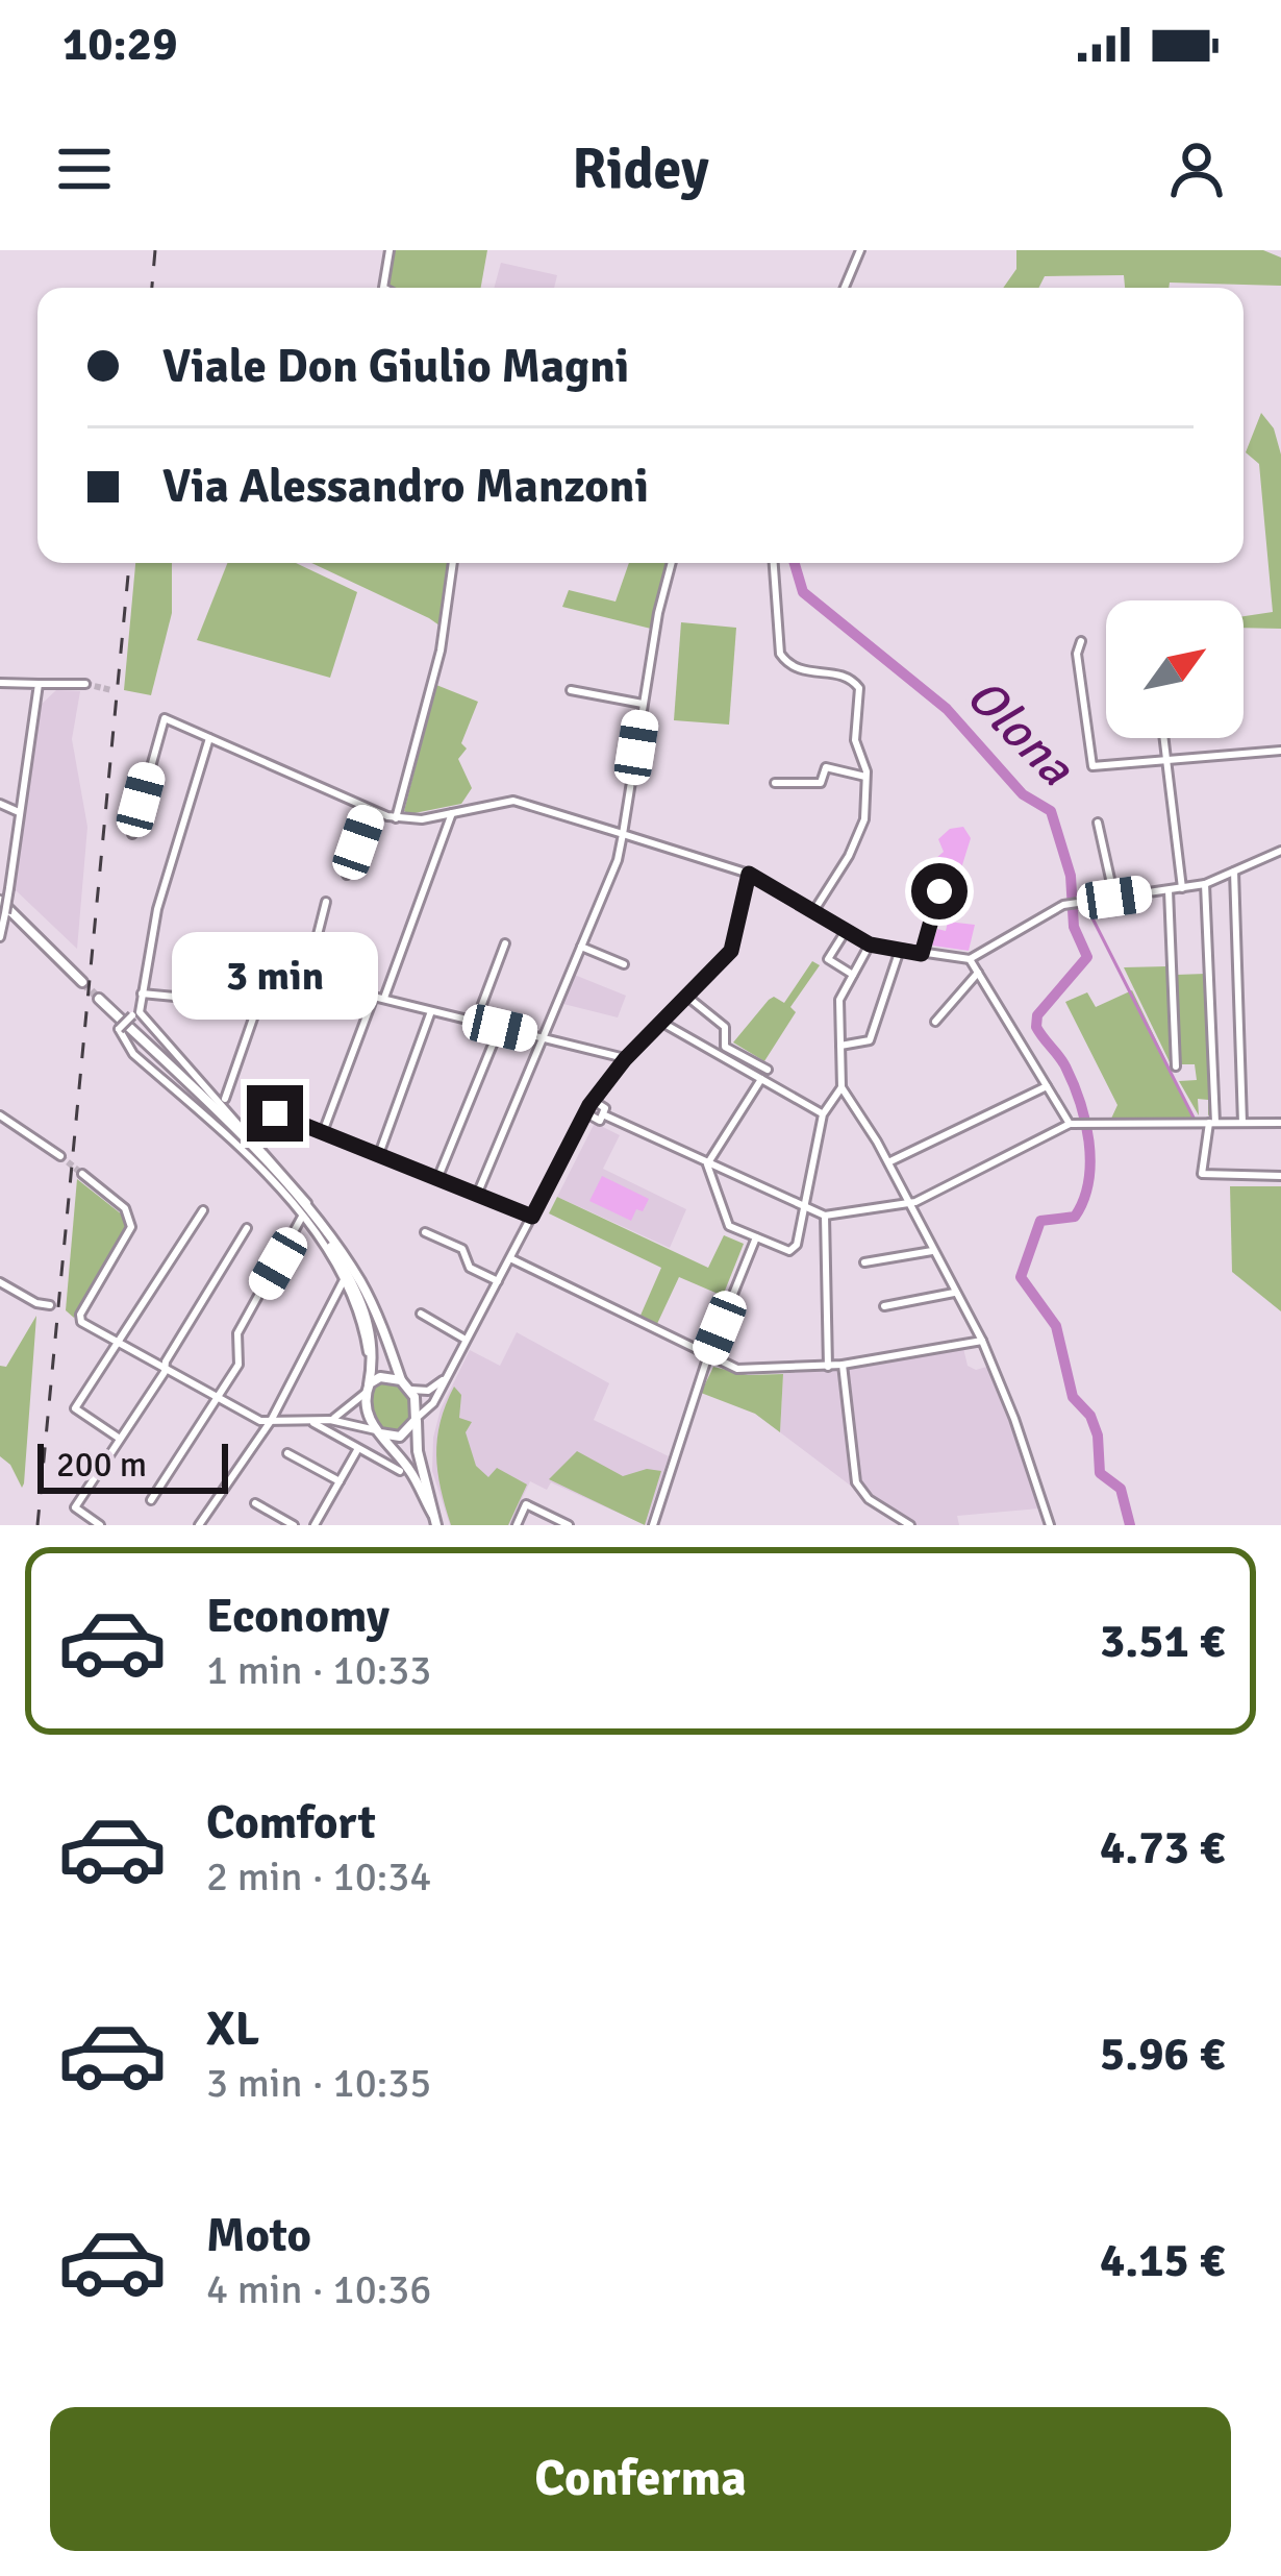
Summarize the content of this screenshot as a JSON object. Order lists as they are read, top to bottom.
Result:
{
  "water": ["Olona"],
  "scale_bar": "200 m",
  "north": "top right",
  "page": {
    "status": "10:29",
    "header": "Ridey",
    "banner": ["Viale Don Giulio Magni", "Via Alessandro Manzoni"],
    "bubble": "3 min",
    "scale": "200 m",
    "list": [
      {
        "name": "Economy",
        "note": "1 min · 10:33",
        "value": "3.51 €"
      },
      {
        "name": "Comfort",
        "note": "2 min · 10:34",
        "value": "4.73 €"
      },
      {
        "name": "XL",
        "note": "3 min · 10:35",
        "value": "5.96 €"
      },
      {
        "name": "Moto",
        "note": "4 min · 10:36",
        "value": "4.15 €"
      }
    ],
    "buttons": "Conferma"
  }
}
